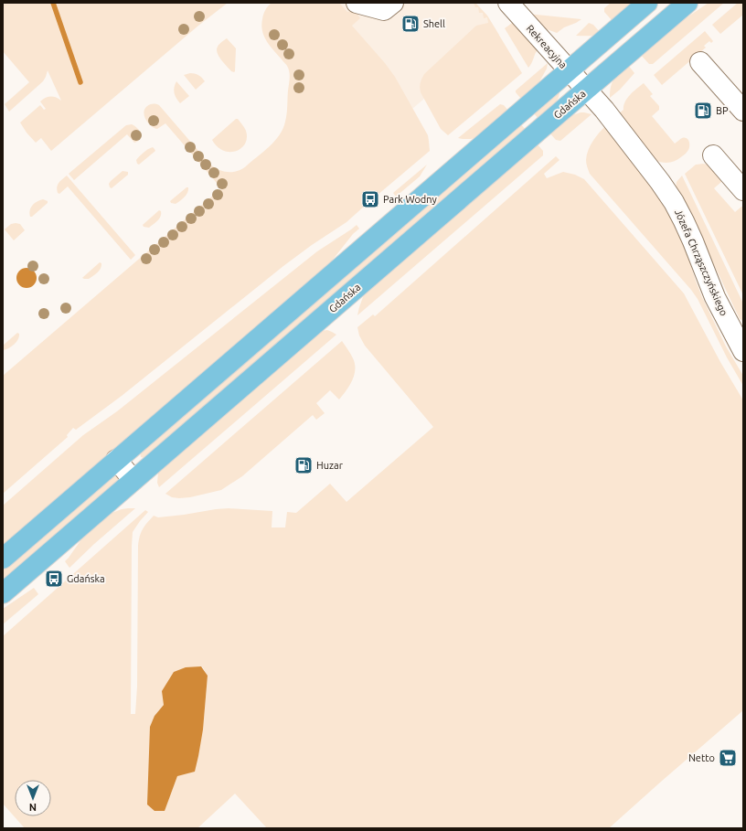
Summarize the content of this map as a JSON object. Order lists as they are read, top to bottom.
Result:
{
  "streets": {
    "main road": ["Gdańska"],
    "street": ["Rekreacyjna", "Józefa Chrząszczyńskiego"]
  },
  "crossings": [
    ["Rekreacyjna", "Gdańska"],
    ["Rekreacyjna", "Józefa Chrząszczyńskiego"],
    ["Gdańska", "Józefa Chrząszczyńskiego"]
  ],
  "places": {
    "fuel station": ["Shell", "BP", "Huzar"],
    "bus stop": ["Park Wodny", "Gdańska"],
    "supermarket": ["Netto"]
  },
  "north": "bottom"
}
